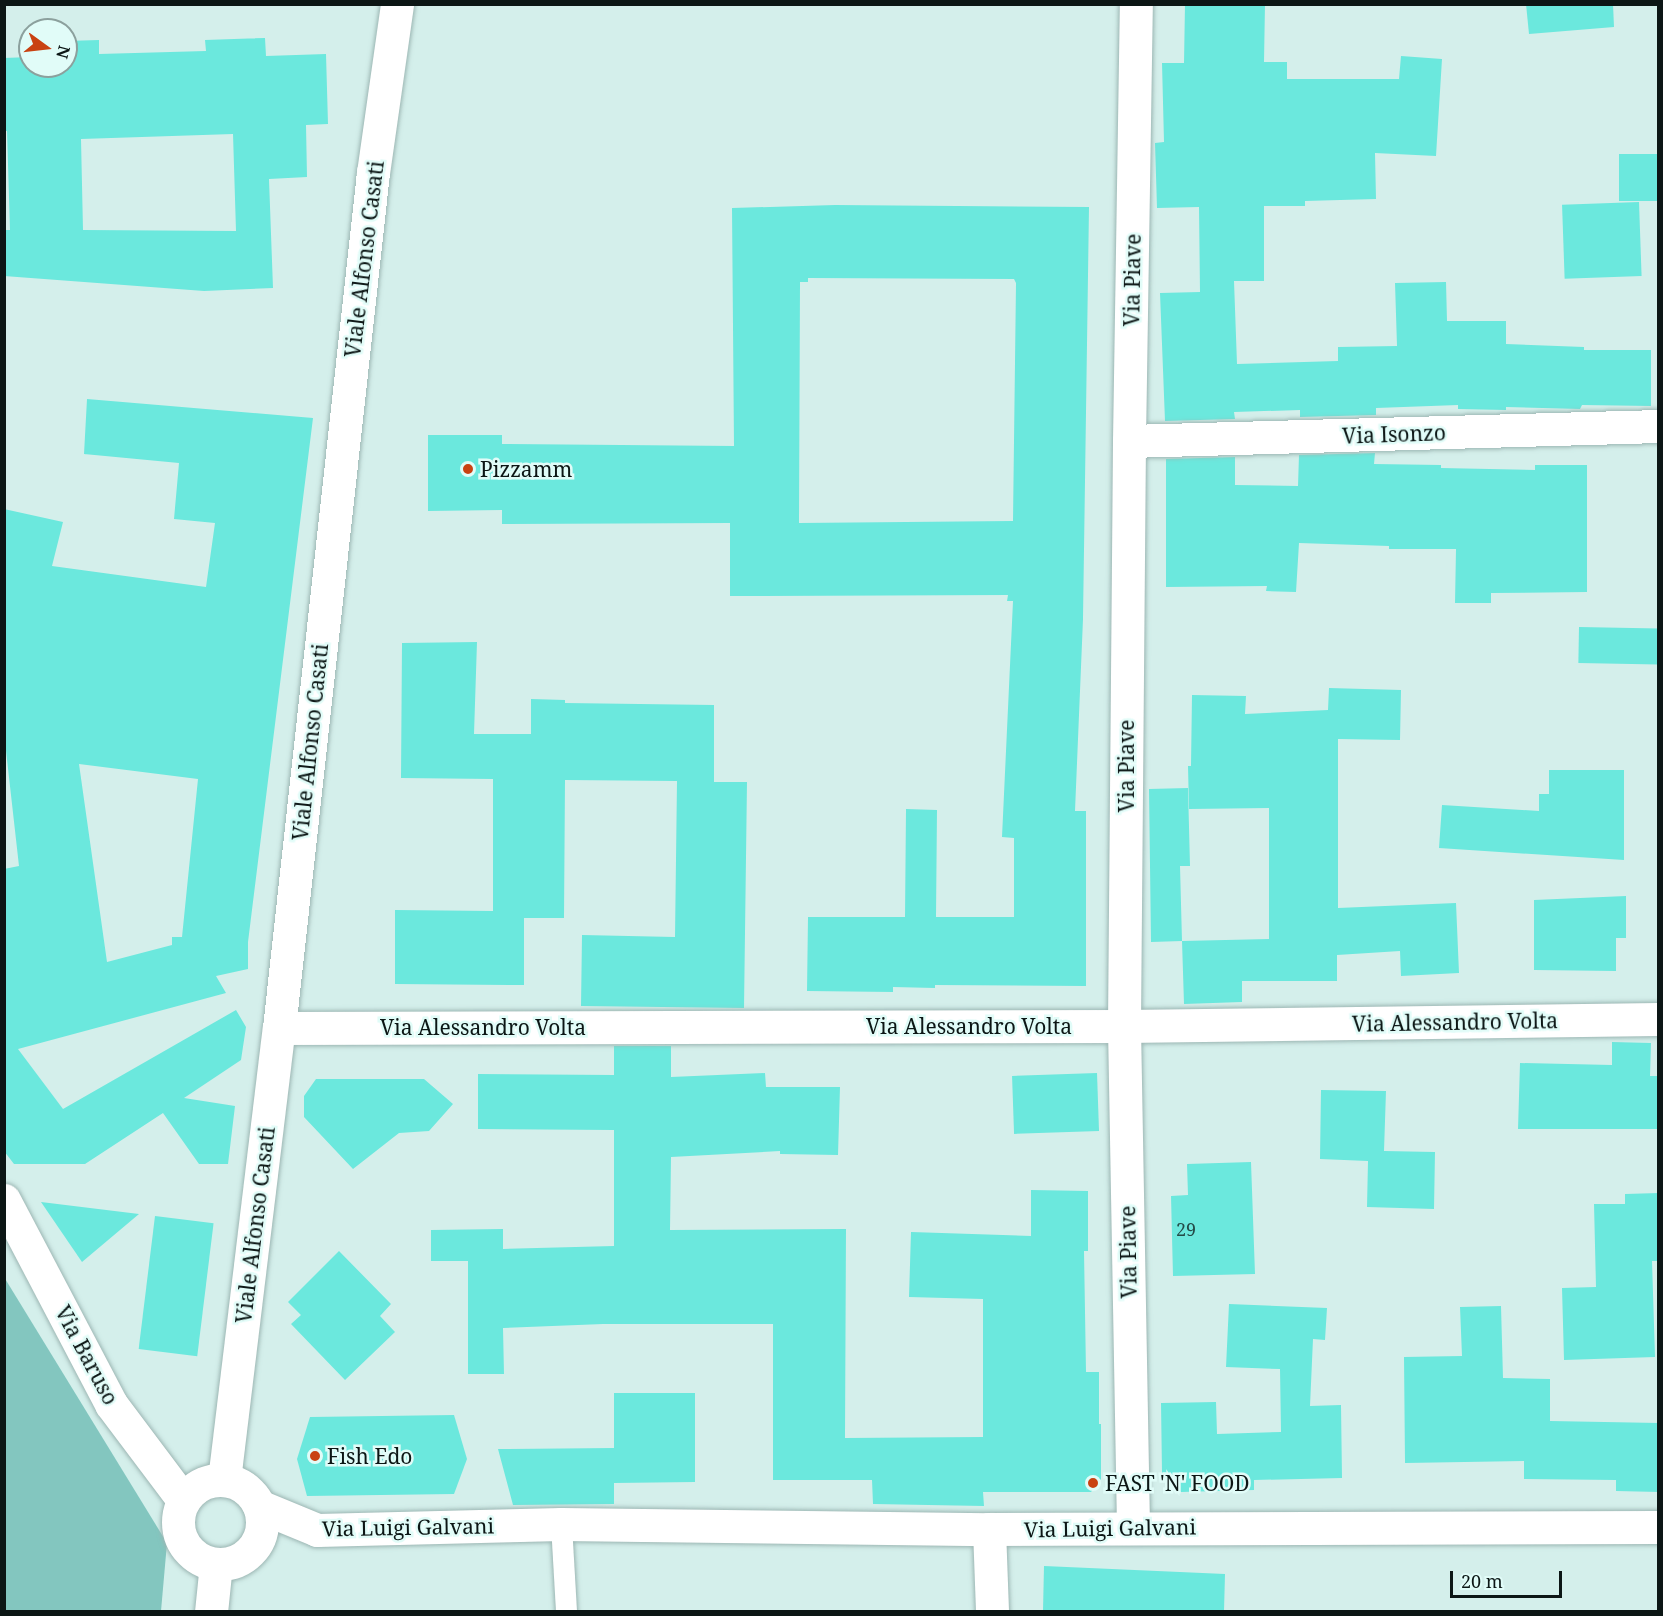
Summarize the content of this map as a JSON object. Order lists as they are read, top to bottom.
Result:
{
  "streets": {
    "street": [
      "Viale Alfonso Casati",
      "Via Piave",
      "Via Isonzo",
      "Via Alessandro Volta",
      "Via Baruso",
      "Via Luigi Galvani"
    ]
  },
  "crossings": [
    ["Viale Alfonso Casati", "Via Alessandro Volta"],
    ["Viale Alfonso Casati", "Via Baruso"],
    ["Viale Alfonso Casati", "Via Luigi Galvani"],
    ["Via Piave", "Via Isonzo"],
    ["Via Piave", "Via Alessandro Volta"],
    ["Via Piave", "Via Luigi Galvani"],
    ["Via Baruso", "Via Luigi Galvani"]
  ],
  "places": ["Pizzamm", "Fish Edo", "FAST 'N' FOOD"],
  "house_numbers": ["29"],
  "scale_bar": "20 m",
  "north": "right"
}
